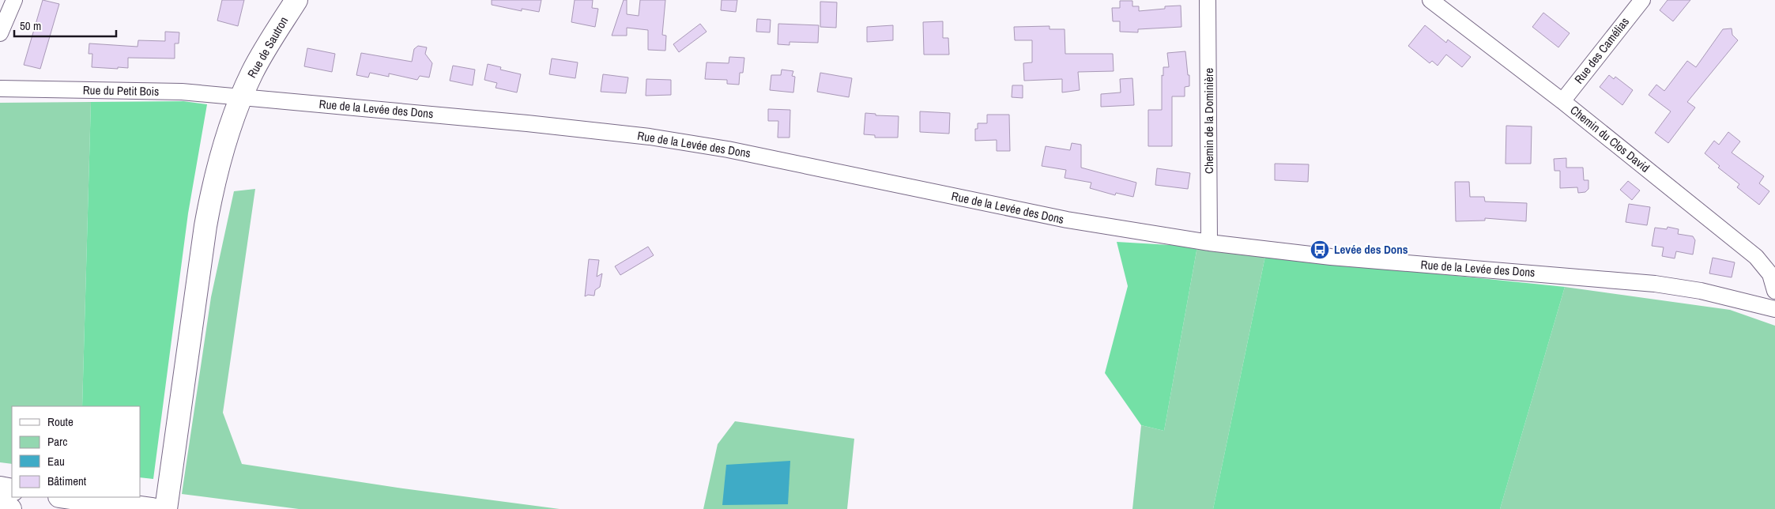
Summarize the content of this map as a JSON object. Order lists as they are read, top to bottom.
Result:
{
  "streets": {
    "main road": ["Rue de Sautron"],
    "street": [
      "Rue des Camélias",
      "Rue du Petit Bois",
      "Rue de la Levée des Dons",
      "Chemin de la Dominière",
      "Chemin du Clos David"
    ]
  },
  "crossings": [
    ["Rue de Sautron", "Rue du Petit Bois"],
    ["Rue de Sautron", "Rue de la Levée des Dons"],
    ["Rue des Camélias", "Chemin du Clos David"],
    ["Rue du Petit Bois", "Rue de la Levée des Dons"],
    ["Rue de la Levée des Dons", "Chemin de la Dominière"]
  ],
  "places": {
    "bus stop": ["Levée des Dons"]
  },
  "legend": [
    "Route",
    "Parc",
    "Eau",
    "Bâtiment"
  ],
  "scale_bar": "50 m"
}
